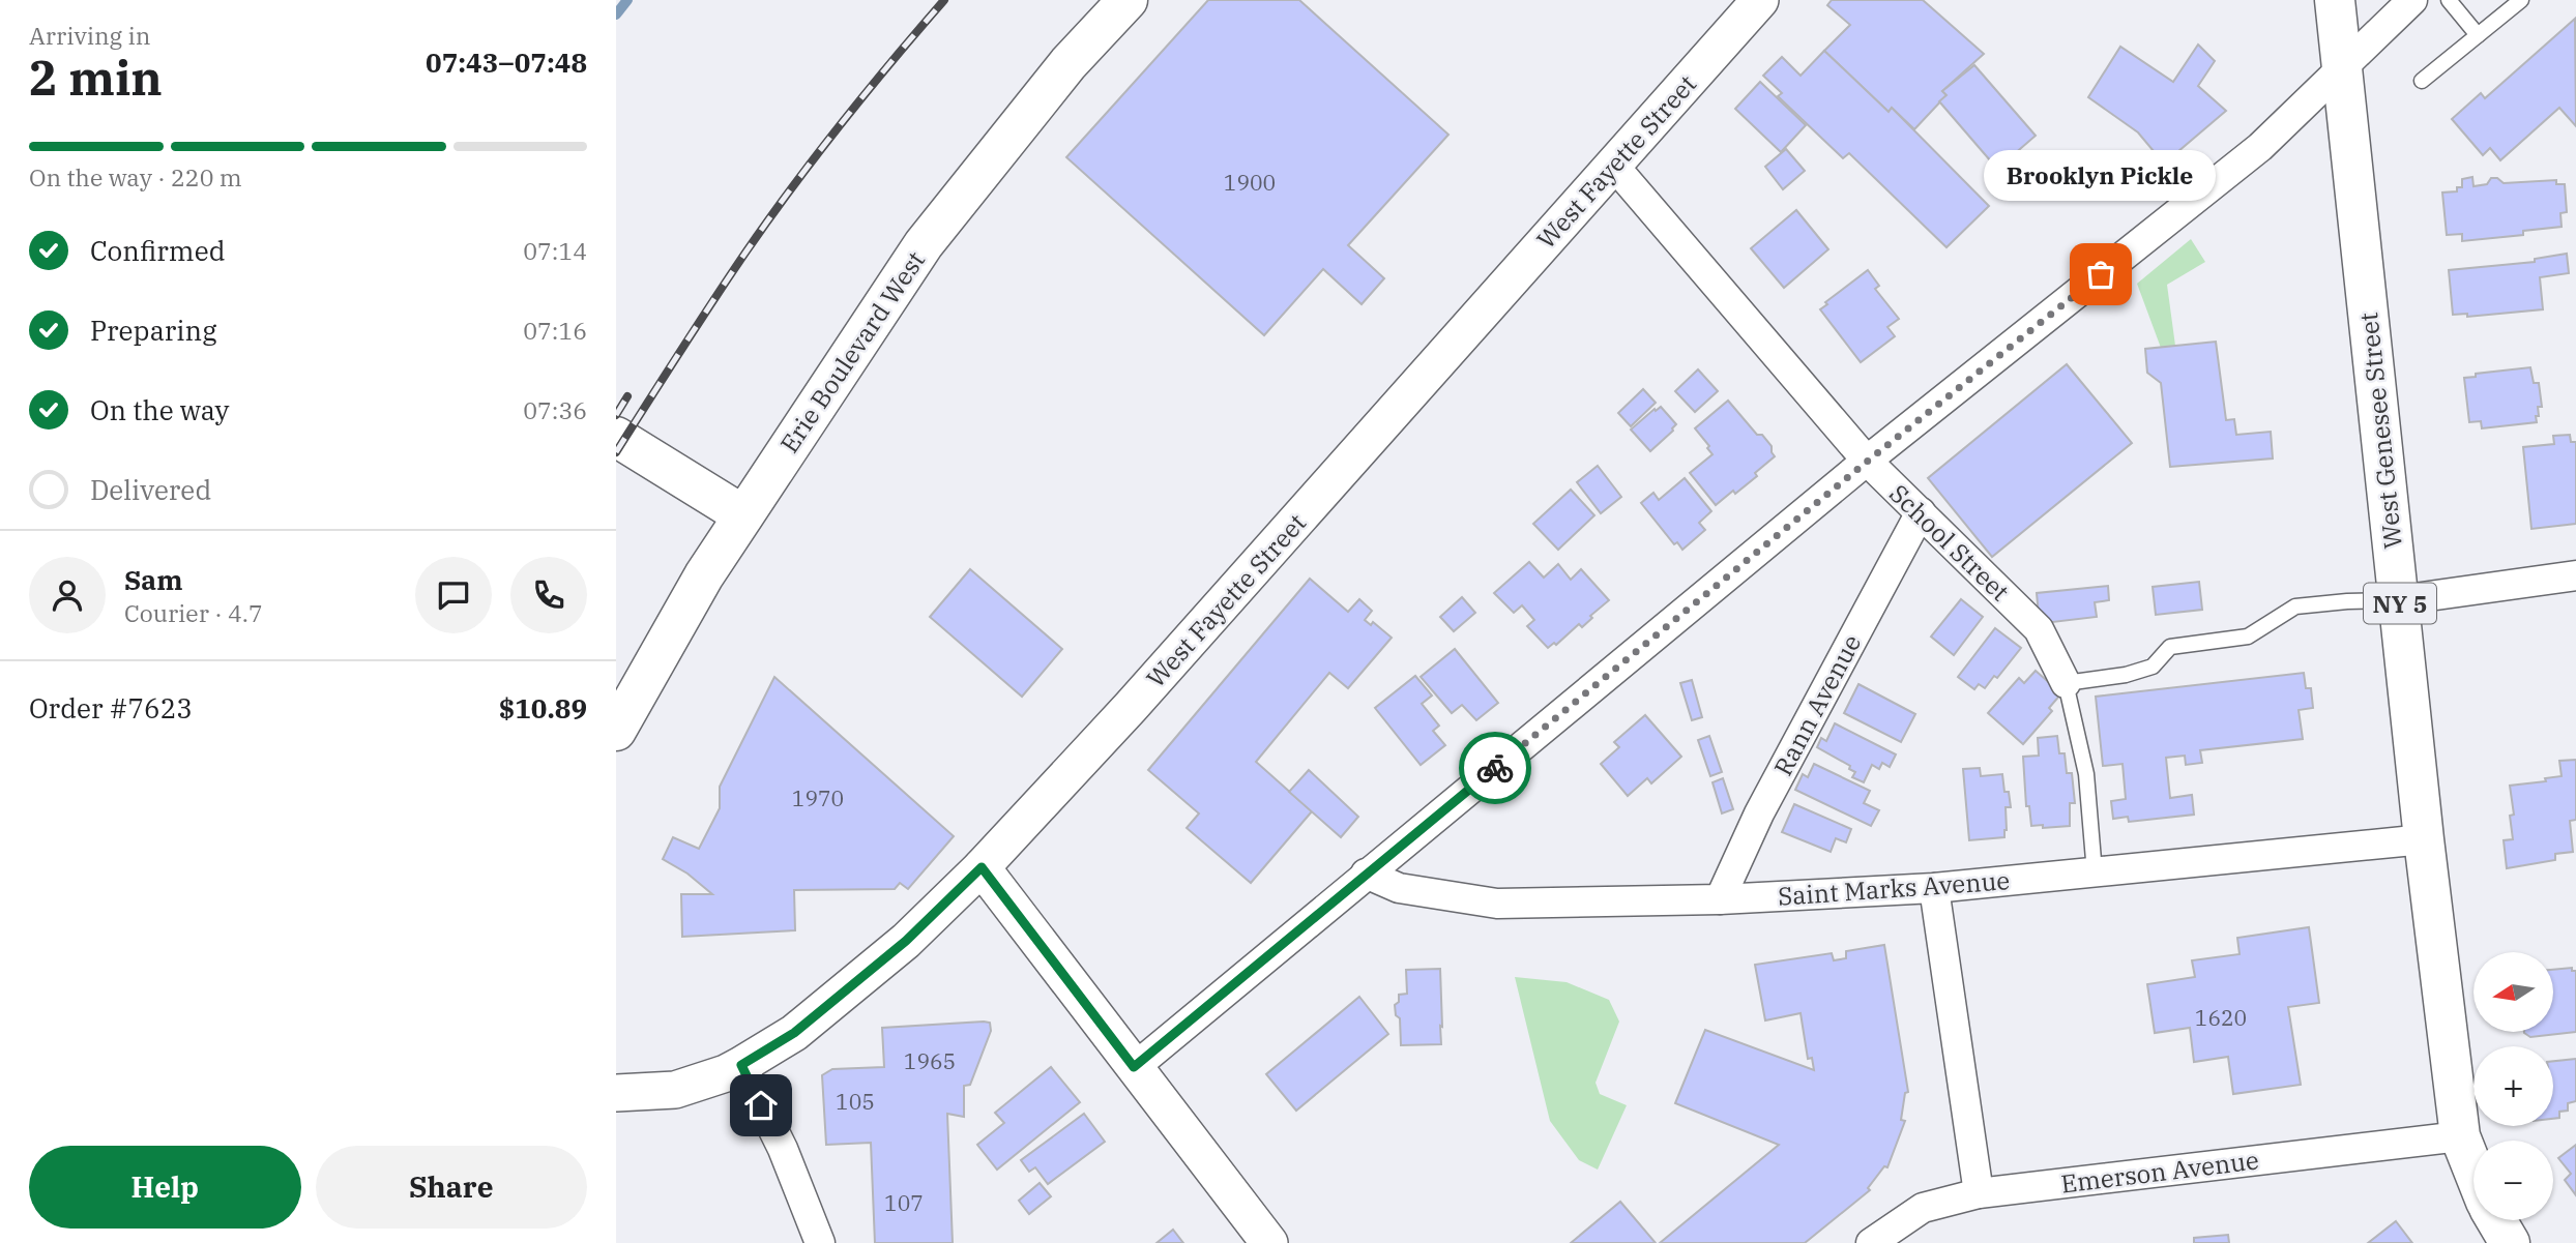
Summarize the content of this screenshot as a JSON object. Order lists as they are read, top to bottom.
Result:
{
  "streets": {
    "main road": ["Erie Boulevard West", "West Genesee Street", "NY 5"],
    "street": [
      "West Fayette Street",
      "School Street",
      "Rann Avenue",
      "Saint Marks Avenue",
      "Emerson Avenue"
    ]
  },
  "crossings": [
    ["West Fayette Street", "School Street"],
    ["West Genesee Street", "Saint Marks Avenue"],
    ["West Genesee Street", "Emerson Avenue"],
    ["School Street", "Rann Avenue"],
    ["School Street", "Saint Marks Avenue"],
    ["Rann Avenue", "Saint Marks Avenue"]
  ],
  "places": ["Brooklyn Pickle"],
  "house_numbers": [
    "1900",
    "1970",
    "1620",
    "1965",
    "105",
    "107"
  ],
  "north": "left",
  "page": {
    "heading": ["2 min", "Arriving in", "07:43–07:48"],
    "panel": [
      "Sam",
      "Courier · 4.7",
      "Order #7623",
      "$10.89"
    ],
    "bar": "On the way · 220 m",
    "bubble": "Brooklyn Pickle",
    "list": [
      ["Confirmed", "07:14"],
      ["Preparing", "07:16"],
      ["On the way", "07:36"],
      "Delivered"
    ],
    "map_buttons": ["+", "−"],
    "buttons": ["Help", "Share"]
  }
}
